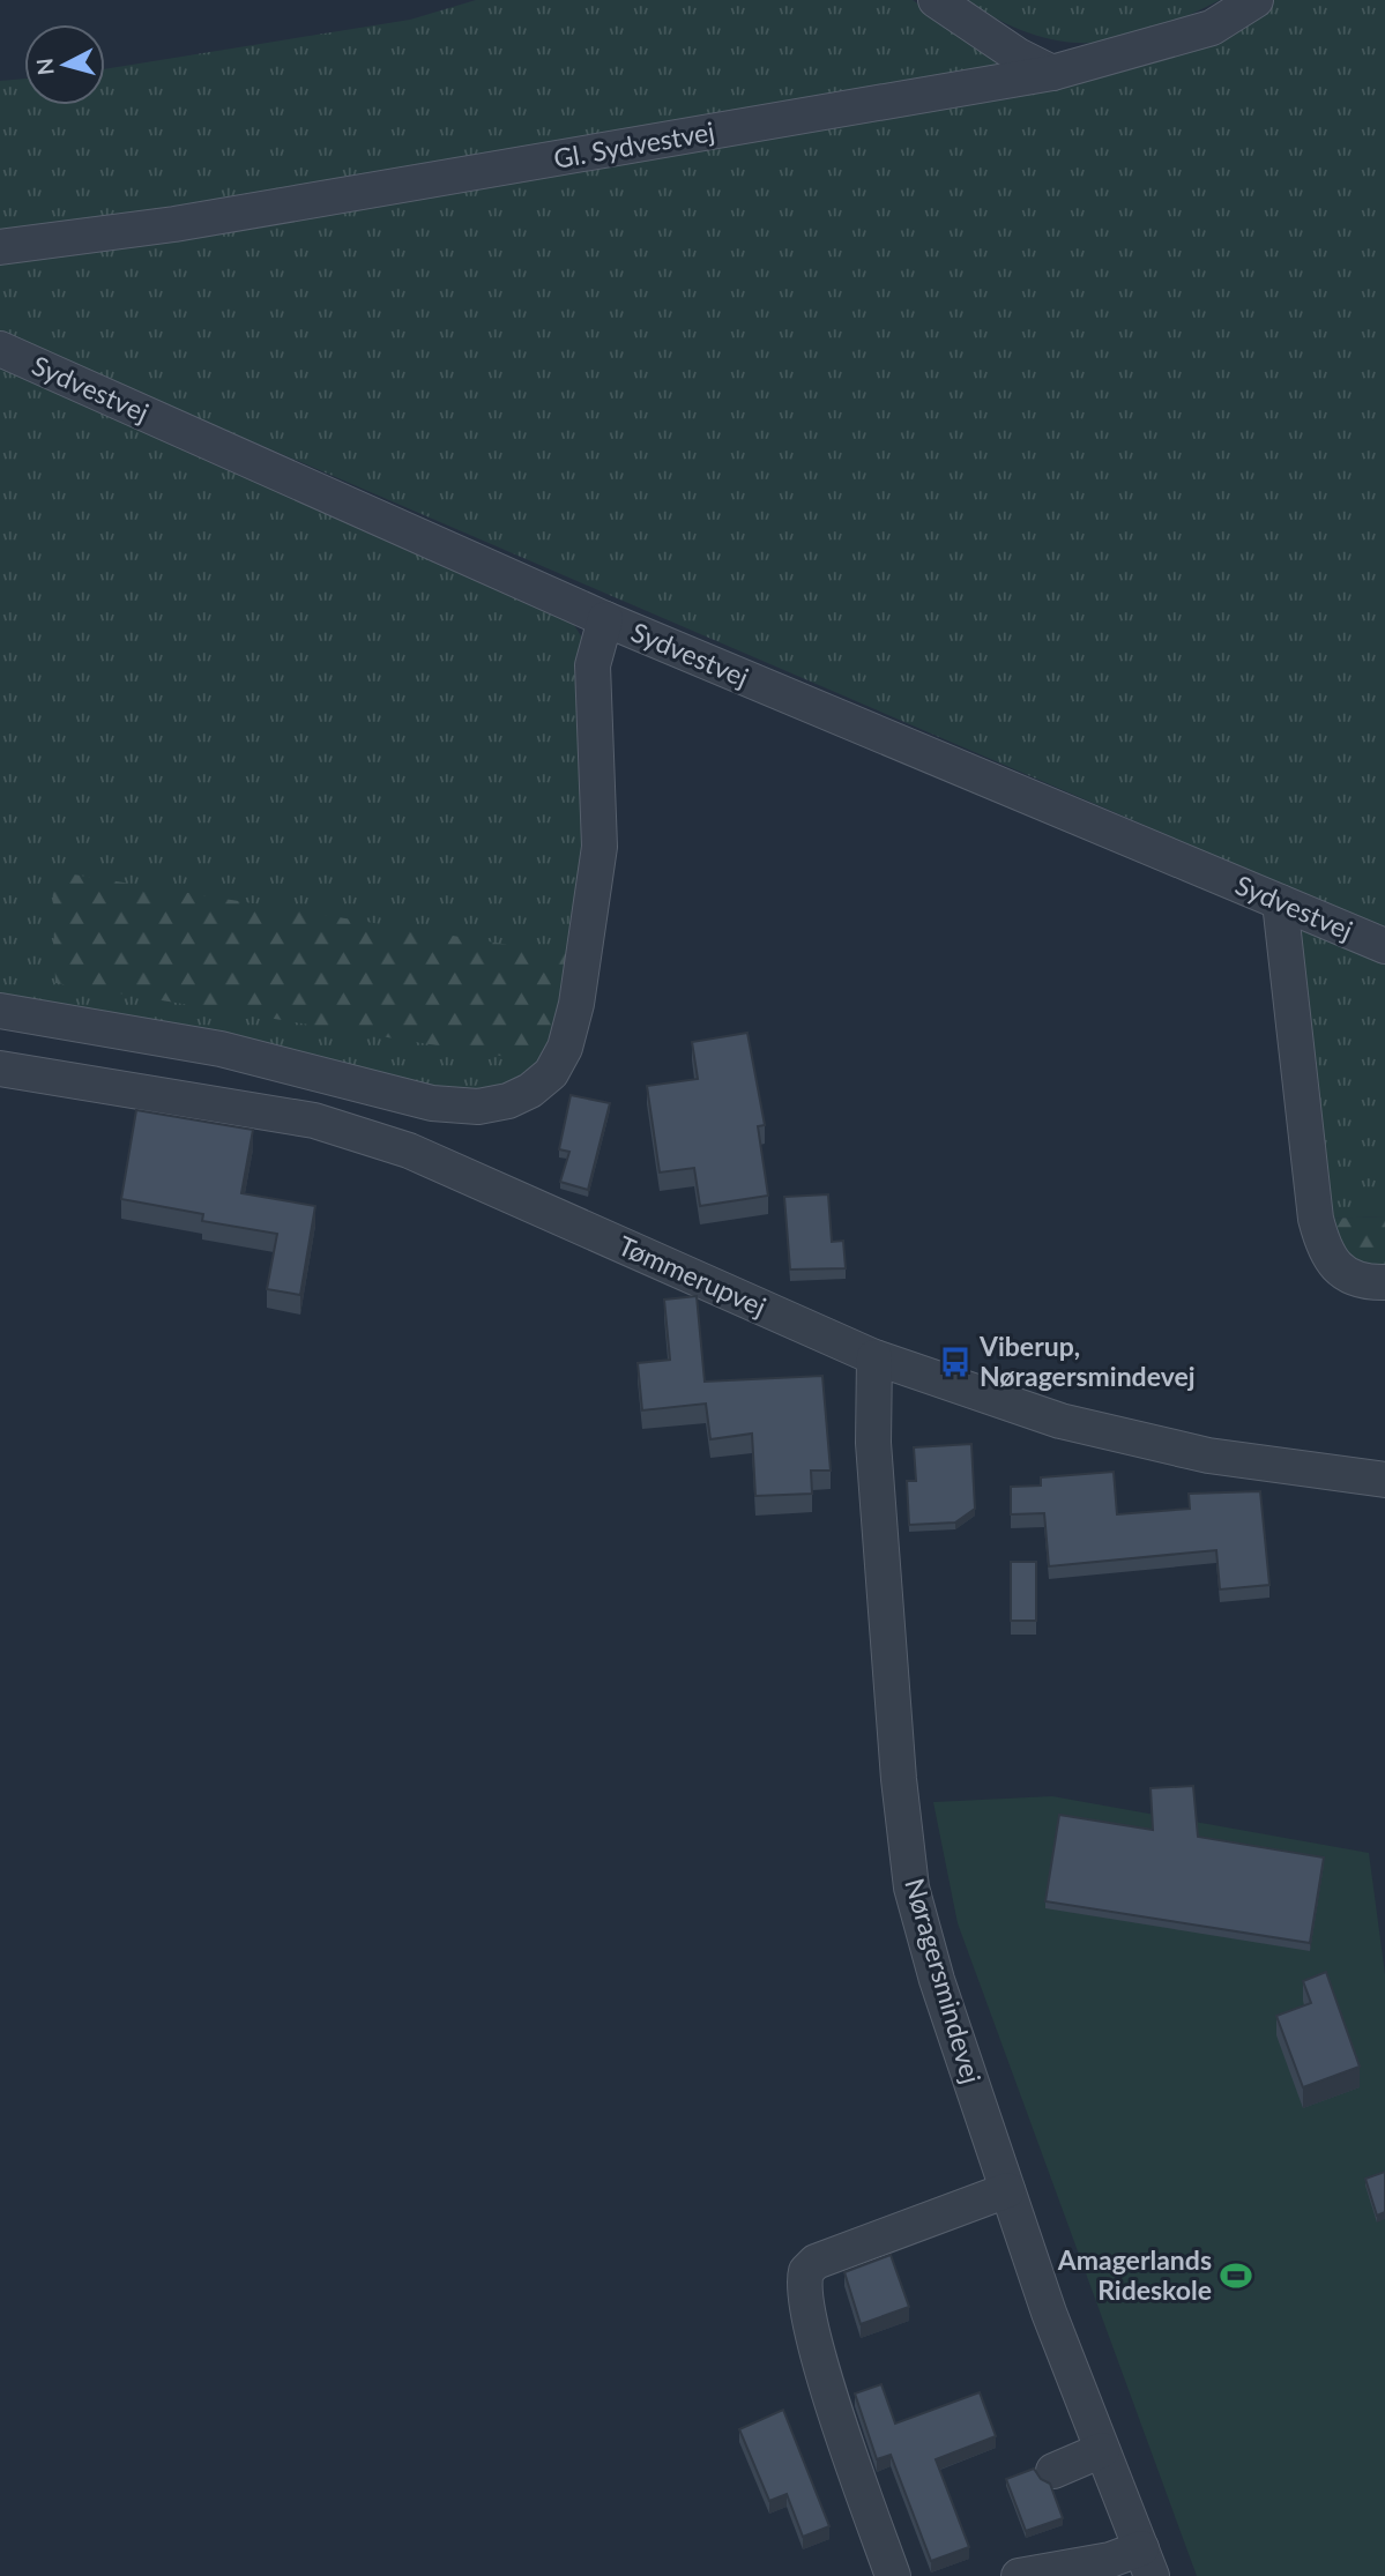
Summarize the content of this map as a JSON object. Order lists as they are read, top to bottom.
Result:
{
  "streets": {
    "street": [
      "Gl. Sydvestvej",
      "Sydvestvej",
      "Tømmerupvej",
      "Nøragersmindevej"
    ]
  },
  "crossings": [
    ["Tømmerupvej", "Nøragersmindevej"]
  ],
  "places": {
    "bus stop": ["Viberup, Nøragersmindevej"],
    "sports": ["Amagerlands Rideskole"]
  },
  "north": "left"
}
